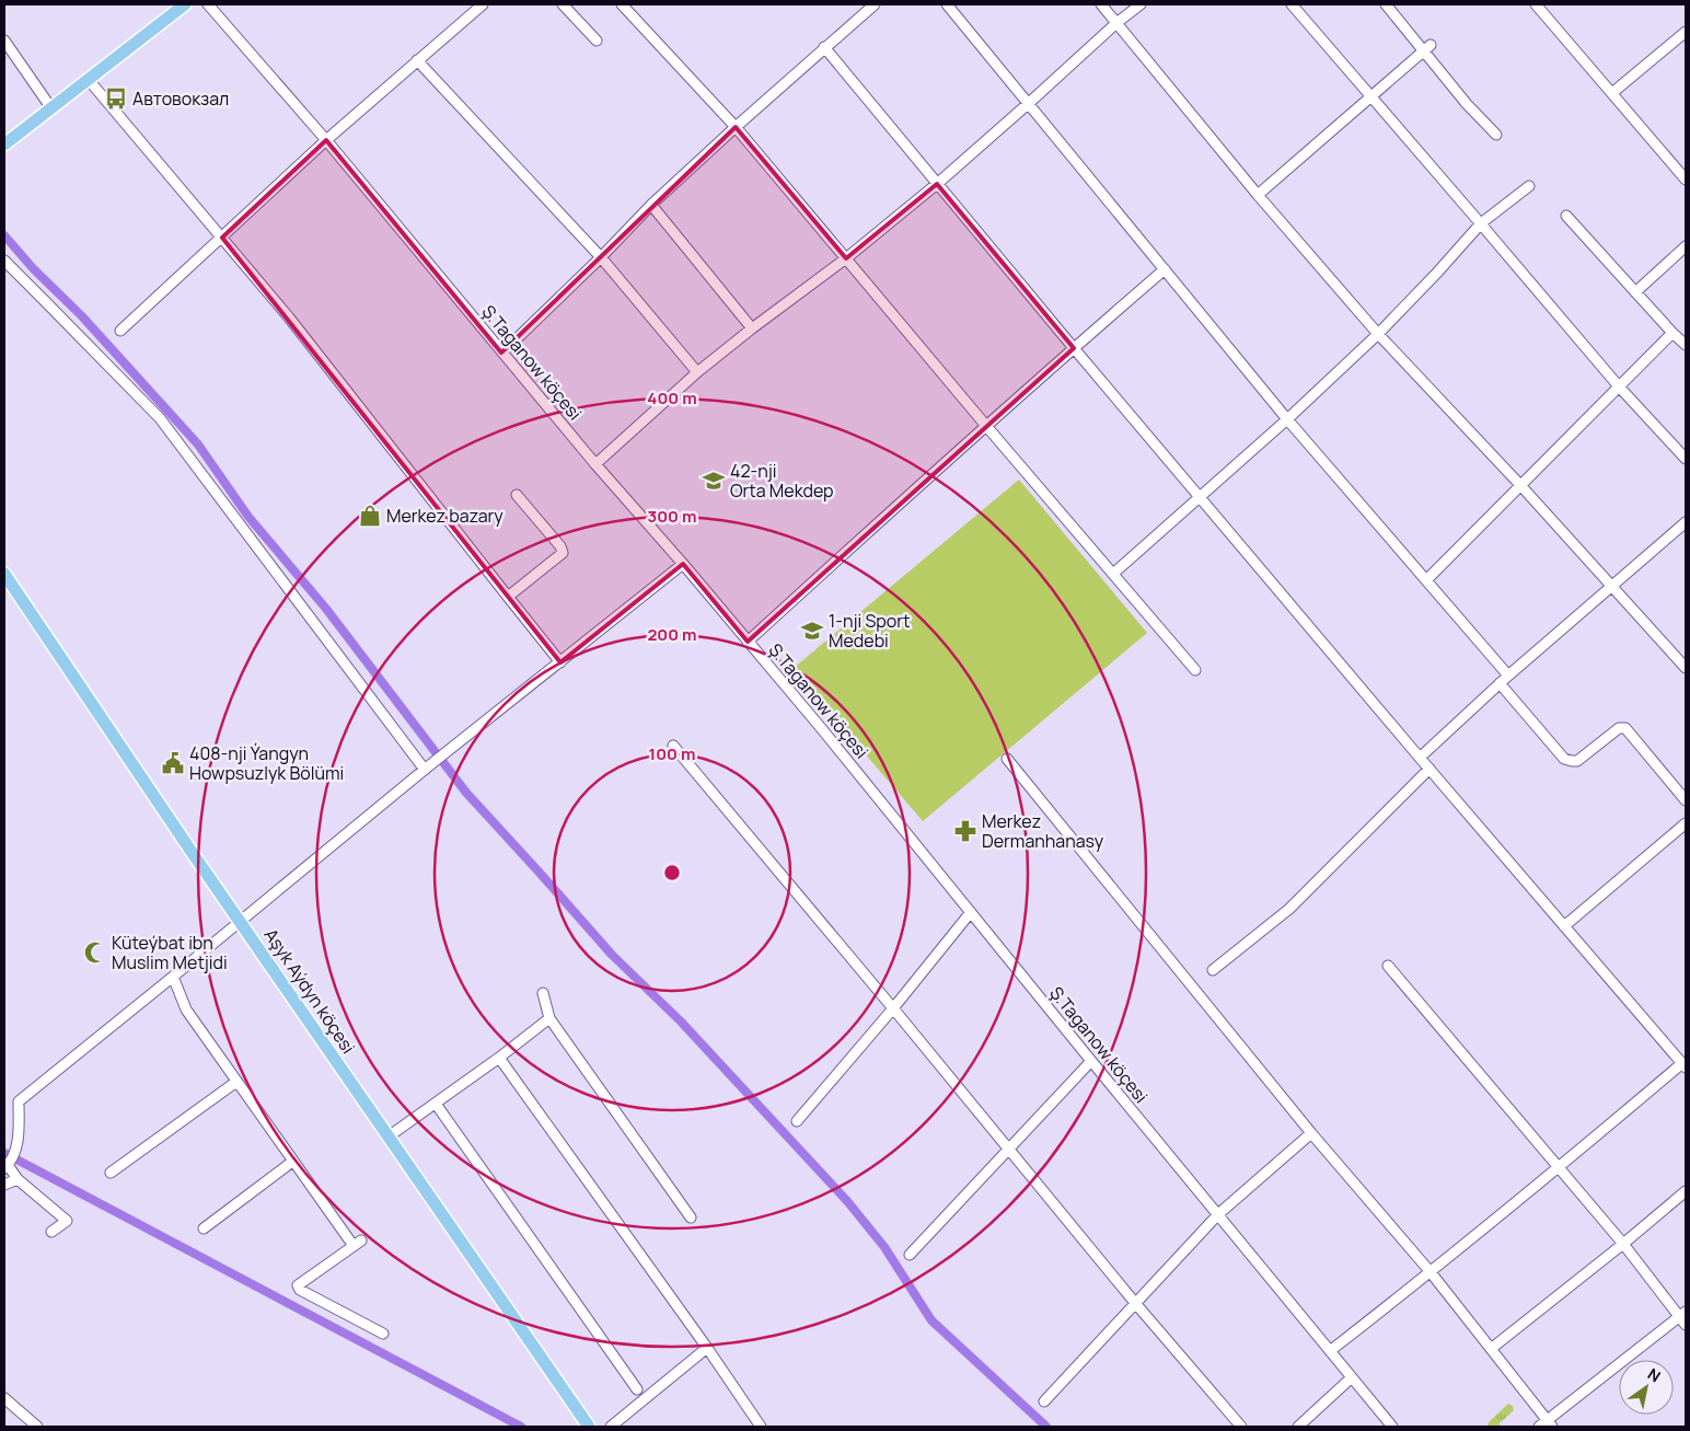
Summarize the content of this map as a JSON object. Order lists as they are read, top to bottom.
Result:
{
  "streets": {
    "main road": ["Aşyk Aýdyn köçesi"],
    "street": ["Ş.Taganow köçesi"]
  },
  "places": {
    "bus stop": ["Автовокзал"],
    "school or university": ["42-nji Orta Mekdep", "1-nji Sport Medebi"],
    "shop": ["Merkez bazary"],
    "public building": ["408-nji Ýangyn Howpsuzlyk Bölümi"],
    "pharmacy": ["Merkez Dermanhanasy"],
    "mosque": ["Küteýbat ibn Muslim Metjidi"]
  },
  "north": "top right",
  "rings": [
    "400 m",
    "300 m",
    "200 m",
    "100 m"
  ]
}
